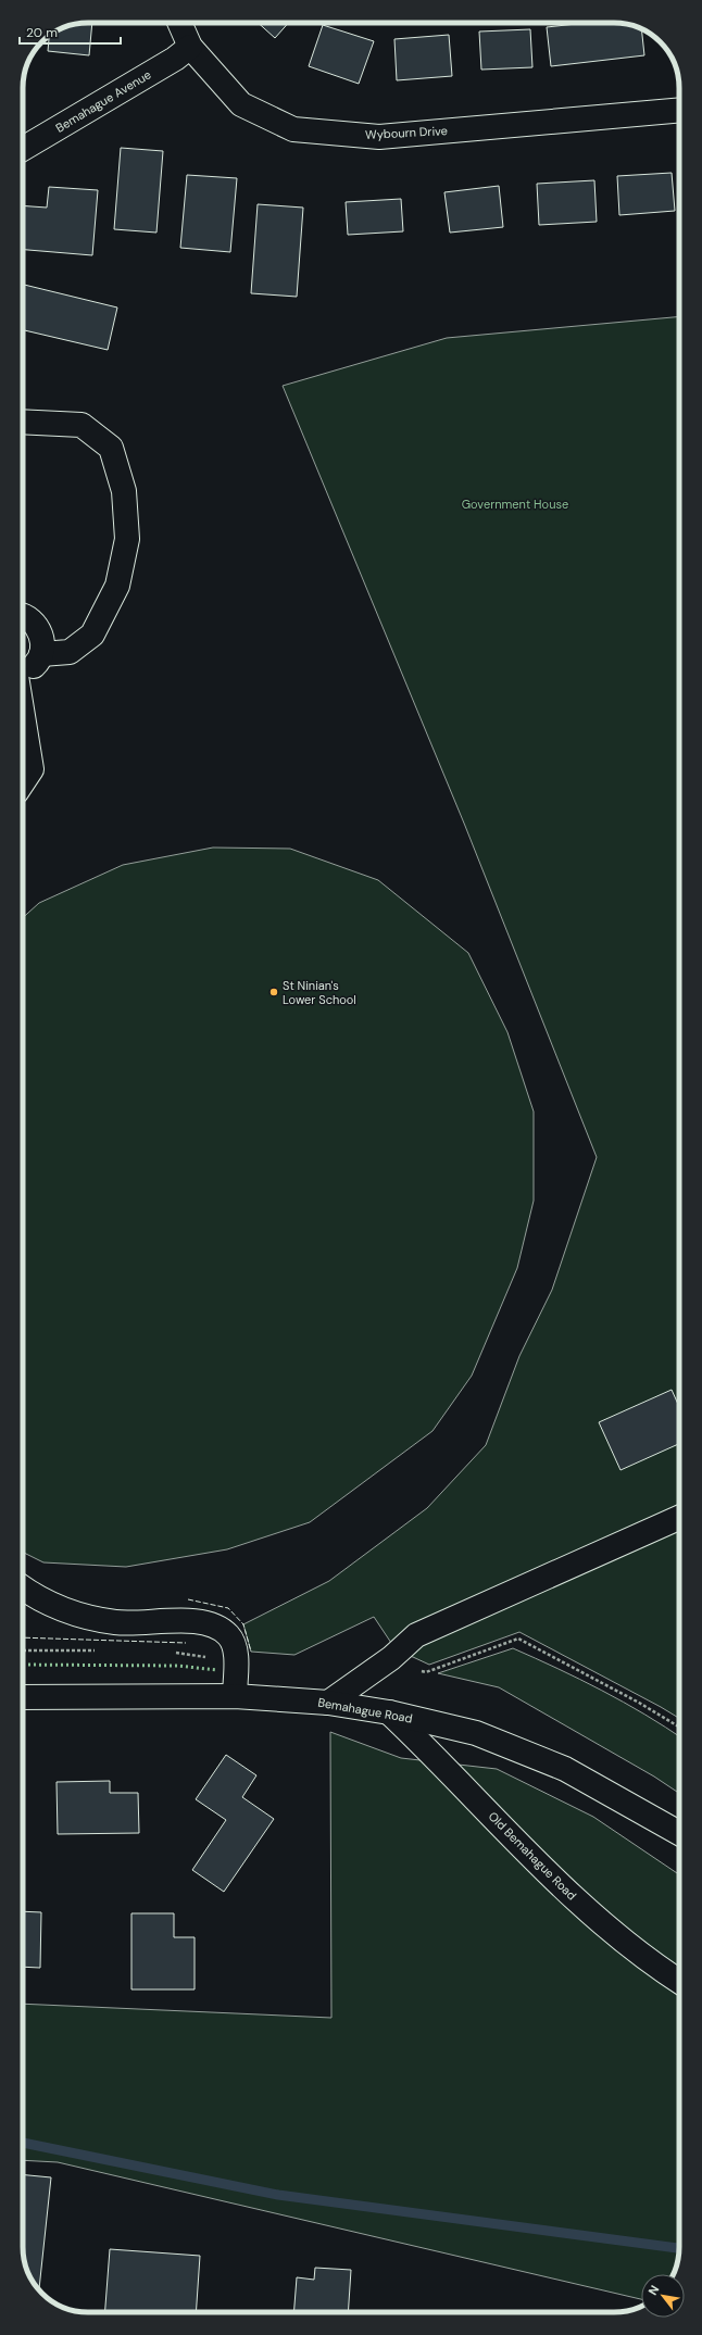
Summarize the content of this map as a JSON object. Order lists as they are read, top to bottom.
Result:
{
  "streets": {
    "main road": [
      "Bemahague Avenue",
      "Wybourn Drive",
      "Bemahague Road",
      "Old Bemahague Road"
    ]
  },
  "crossings": [
    ["Bemahague Avenue", "Wybourn Drive"],
    ["Bemahague Road", "Old Bemahague Road"]
  ],
  "parks": ["Government House"],
  "places": ["St Ninian's Lower School"],
  "scale_bar": "20 m",
  "north": "top left"
}
